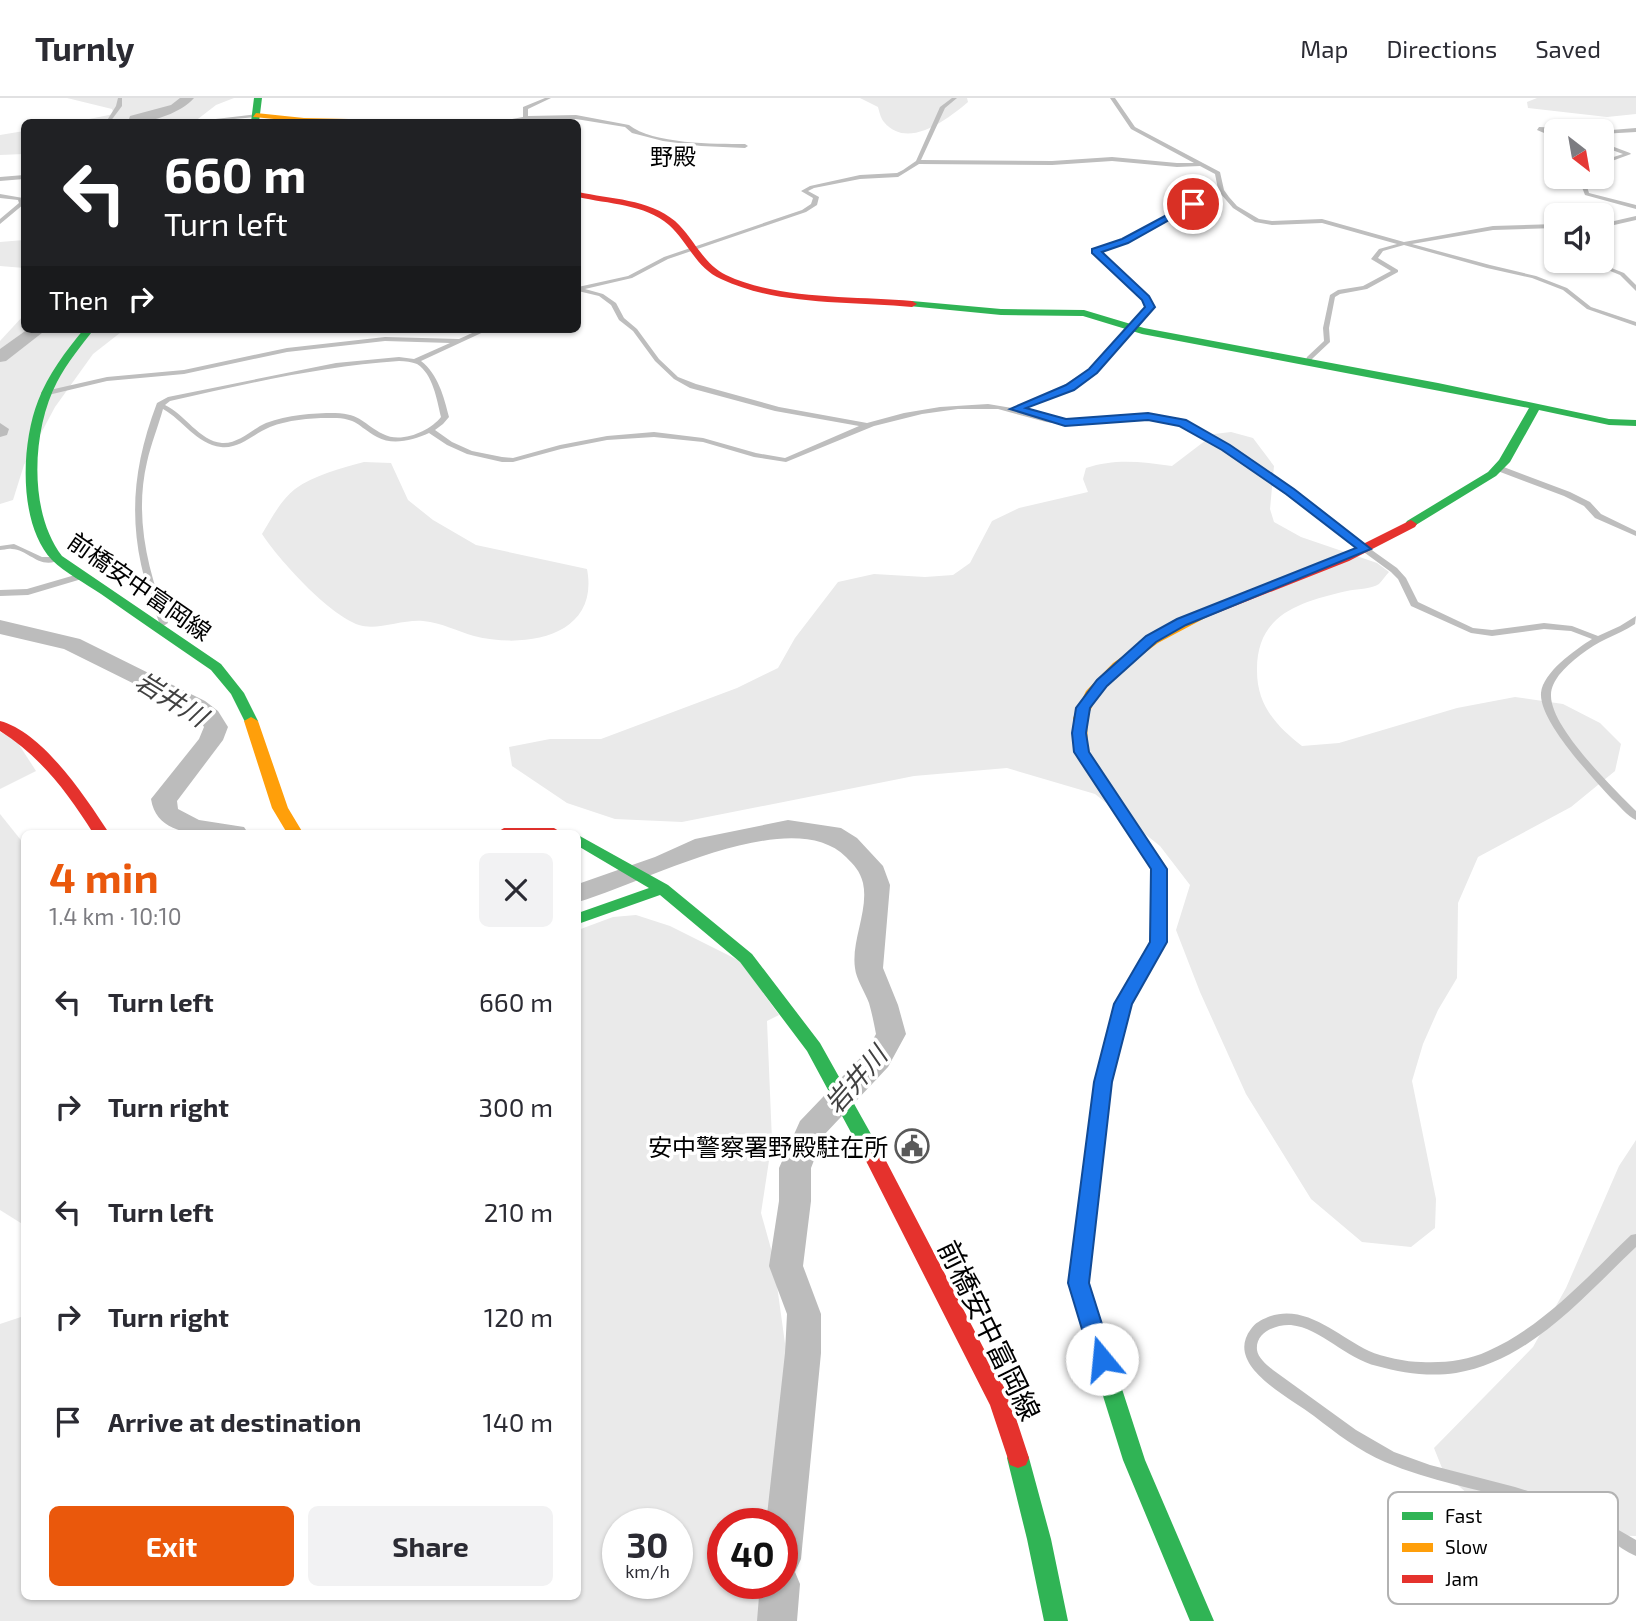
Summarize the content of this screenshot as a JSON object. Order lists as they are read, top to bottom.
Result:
{
  "streets": {
    "street": ["前橋安中富岡線"]
  },
  "districts": ["野殿"],
  "water": ["岩井川"],
  "places": {
    "public building": ["安中警察署野殿駐在所"]
  },
  "legend": ["Fast", "Slow", "Jam"],
  "north": "bottom right",
  "page": {
    "header": "Turnly",
    "nav": ["Map", "Directions", "Saved"],
    "turn": ["660 m", "Turn left"],
    "then": "Then",
    "heading": ["4 min", "1.4 km · 10:10"],
    "list": [
      {
        "name": "Turn left",
        "value": "660 m"
      },
      {
        "name": "Turn right",
        "value": "300 m"
      },
      {
        "name": "Turn left",
        "value": "210 m"
      },
      {
        "name": "Turn right",
        "value": "120 m"
      },
      {
        "name": "Arrive at destination",
        "value": "140 m"
      }
    ],
    "buttons": ["Exit", "Share"],
    "speed": "30 km/h",
    "limit": "40"
  }
}
